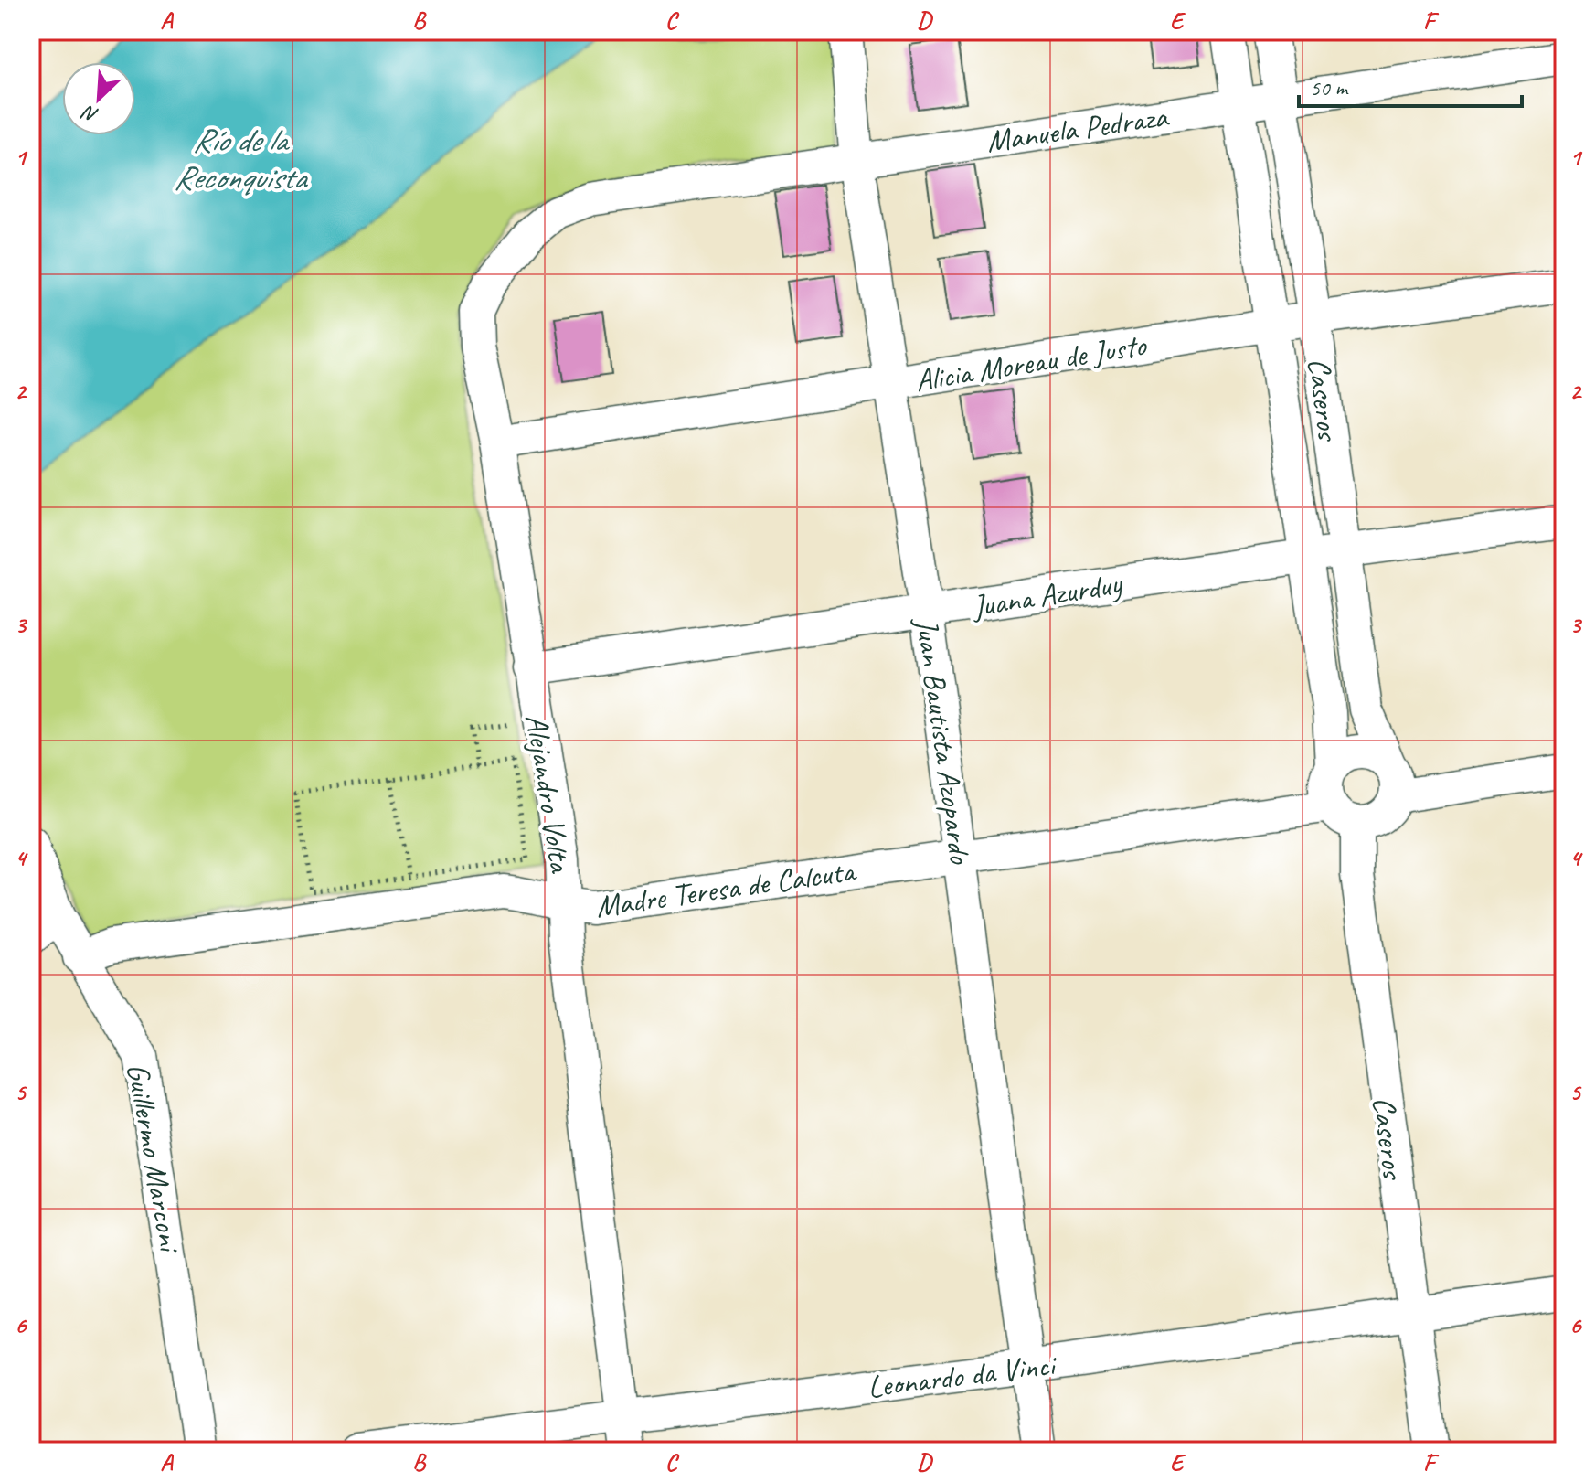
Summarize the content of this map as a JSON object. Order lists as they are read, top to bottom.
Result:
{
  "streets": {
    "street": [
      "Manuela Pedraza",
      "Alicia Moreau de Justo",
      "Caseros",
      "Juana Azurduy",
      "Juan Bautista Azopardo",
      "Alejandro Volta",
      "Madre Teresa de Calcuta",
      "Guillermo Marconi",
      "Leonardo da Vinci"
    ]
  },
  "crossings": [
    ["Manuela Pedraza", "Caseros"],
    ["Manuela Pedraza", "Juan Bautista Azopardo"],
    ["Manuela Pedraza", "Alejandro Volta"],
    ["Alicia Moreau de Justo", "Caseros"],
    ["Alicia Moreau de Justo", "Juan Bautista Azopardo"],
    ["Alicia Moreau de Justo", "Alejandro Volta"],
    ["Caseros", "Juana Azurduy"],
    ["Caseros", "Madre Teresa de Calcuta"],
    ["Caseros", "Leonardo da Vinci"],
    ["Juana Azurduy", "Juan Bautista Azopardo"],
    ["Juana Azurduy", "Alejandro Volta"],
    ["Juan Bautista Azopardo", "Madre Teresa de Calcuta"],
    ["Juan Bautista Azopardo", "Leonardo da Vinci"],
    ["Alejandro Volta", "Madre Teresa de Calcuta"],
    ["Alejandro Volta", "Leonardo da Vinci"],
    ["Madre Teresa de Calcuta", "Guillermo Marconi"]
  ],
  "water": ["Río de la Reconquista"],
  "scale_bar": "50 m",
  "north": "bottom left",
  "grid": {
    "columns": [
      "A",
      "B",
      "C",
      "D",
      "E",
      "F"
    ],
    "rows": [
      "1",
      "2",
      "3",
      "4",
      "5",
      "6"
    ]
  }
}
